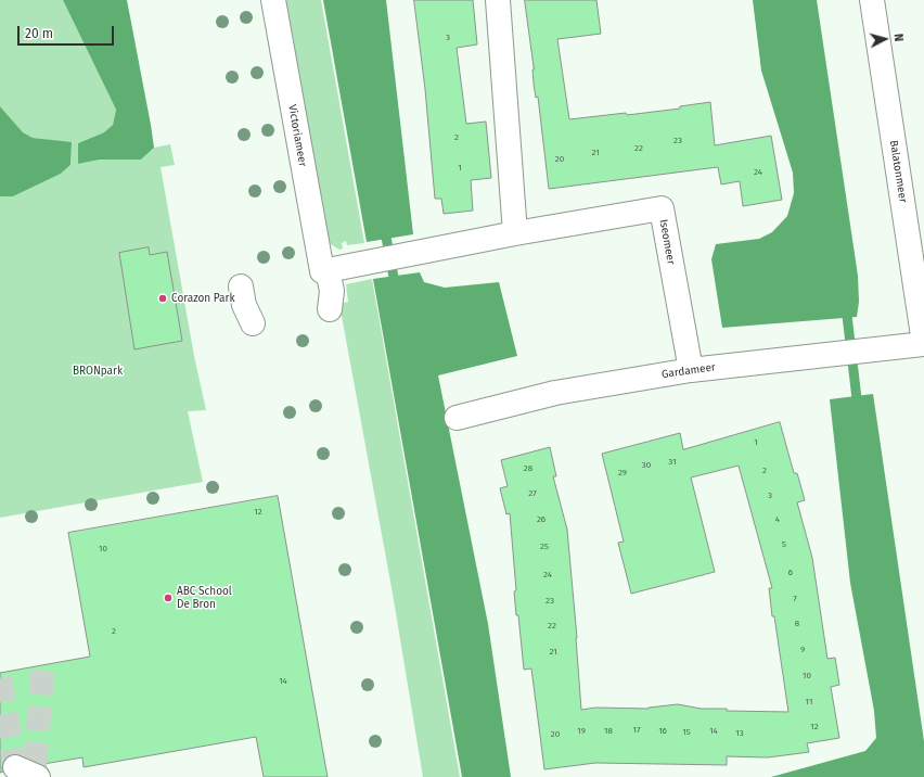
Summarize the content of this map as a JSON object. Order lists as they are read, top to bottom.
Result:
{
  "streets": {
    "street": [
      "Victoriameer",
      "Balatonmeer",
      "Iseomeer",
      "Gardameer"
    ]
  },
  "crossings": [
    ["Victoriameer", "Iseomeer"],
    ["Balatonmeer", "Gardameer"],
    ["Iseomeer", "Gardameer"]
  ],
  "parks": ["BRONpark"],
  "places": ["Corazon Park", "ABC School De Bron"],
  "house_numbers": [
    "3",
    "2",
    "23",
    "22",
    "21",
    "20",
    "1",
    "24",
    "1",
    "31",
    "30",
    "28",
    "2",
    "29",
    "27",
    "3",
    "12",
    "26",
    "4",
    "5",
    "25",
    "10",
    "6",
    "24",
    "7",
    "23",
    "8",
    "22",
    "2",
    "9",
    "21",
    "10",
    "14",
    "11",
    "12",
    "17",
    "19",
    "18",
    "16",
    "14",
    "15",
    "13",
    "20"
  ],
  "scale_bar": "20 m",
  "north": "right"
}
